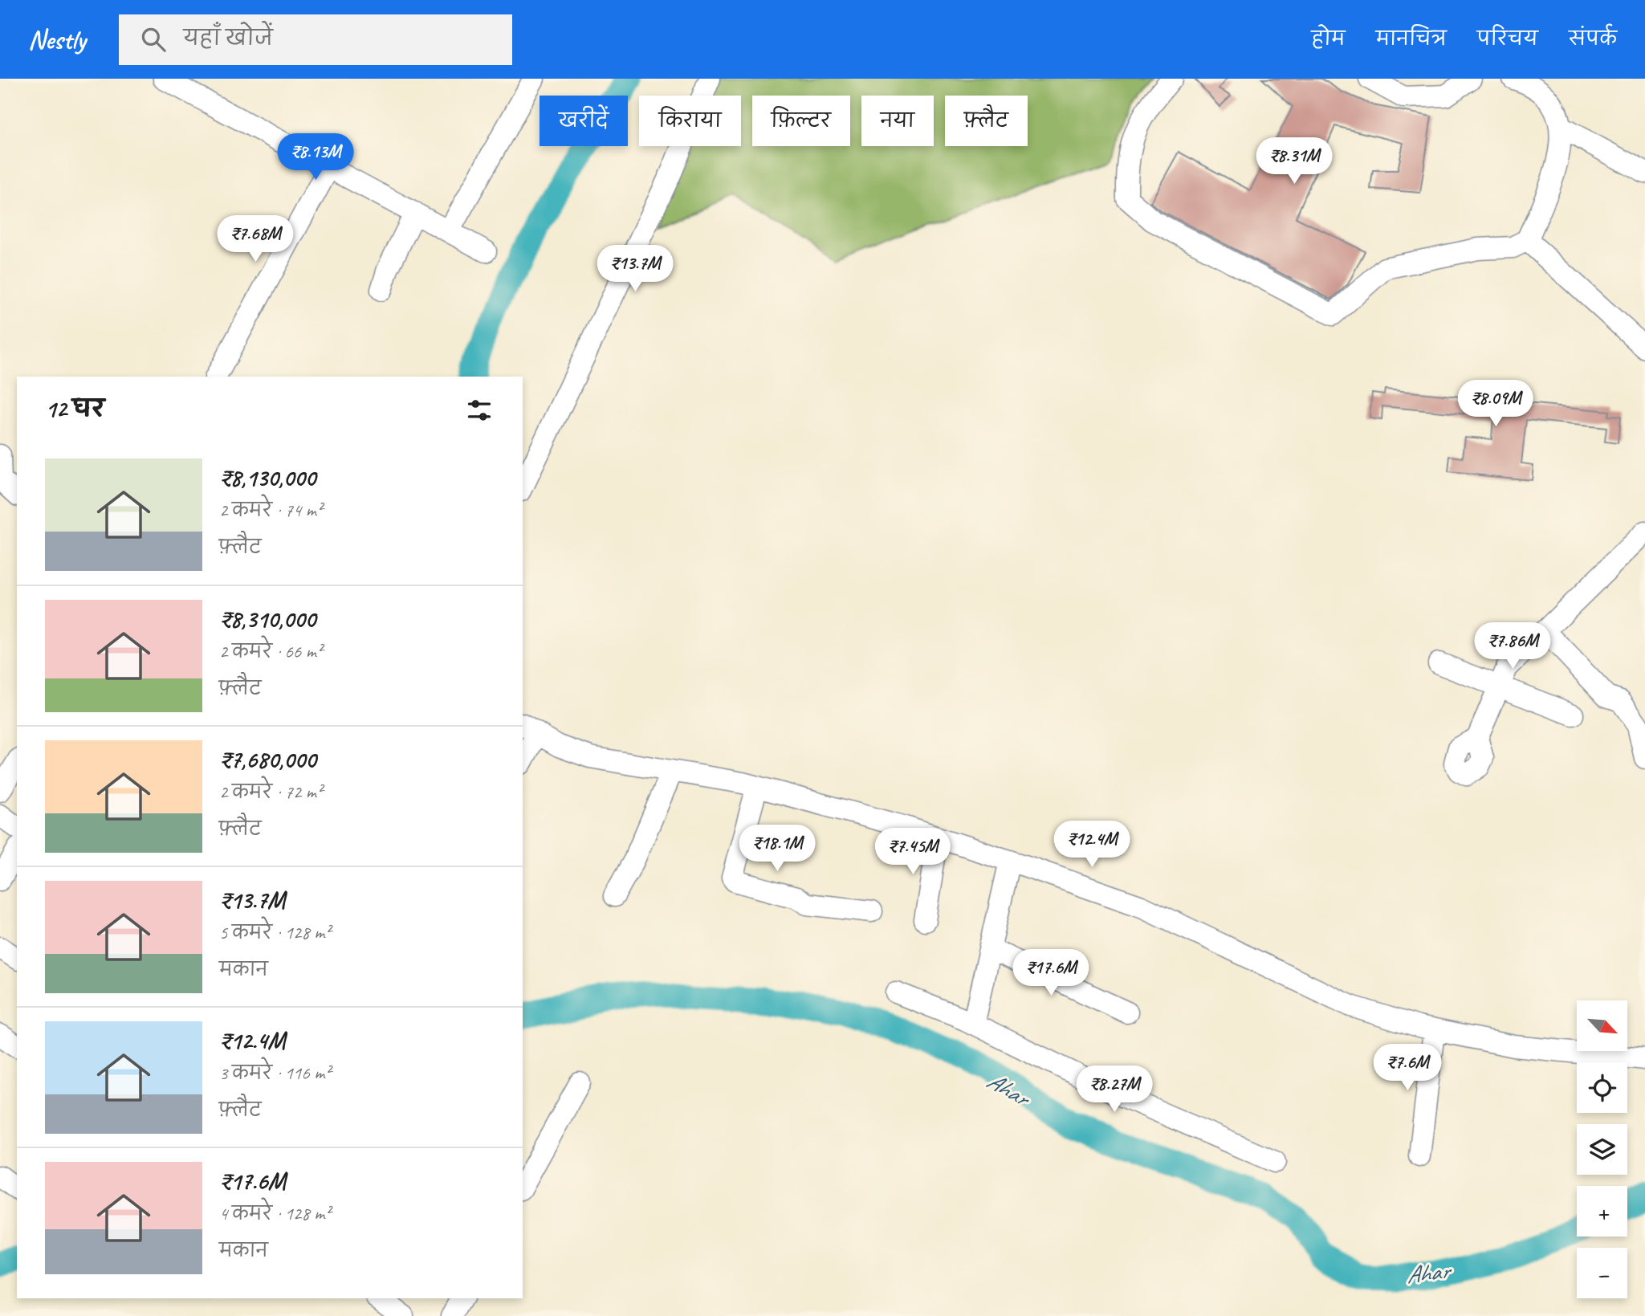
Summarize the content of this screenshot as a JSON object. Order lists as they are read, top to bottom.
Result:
{
  "water": ["Ahar"],
  "north": "bottom right",
  "page": {
    "header": "Nestly",
    "search": "यहाँ खोजें",
    "nav": [
      "होम",
      "मानचित्र",
      "परिचय",
      "संपर्क"
    ],
    "chip": [
      "खरीदें",
      "किराया",
      "फ़िल्टर",
      "नया",
      "फ़्लैट"
    ],
    "price": [
      "₹8.13M",
      "₹8.31M",
      "₹7.68M",
      "₹13.7M",
      "₹8.09M",
      "₹7.86M",
      "₹12.4M",
      "₹18.1M",
      "₹7.45M",
      "₹17.6M",
      "₹7.6M",
      "₹8.27M"
    ],
    "heading": "12 घर",
    "list": [
      {
        "name": "₹8,130,000",
        "note": "2 कमरे · 74 m² · फ़्लैट"
      },
      {
        "name": "₹8,310,000",
        "note": "2 कमरे · 66 m² · फ़्लैट"
      },
      {
        "name": "₹7,680,000",
        "note": "2 कमरे · 72 m² · फ़्लैट"
      },
      {
        "name": "₹13.7M",
        "note": "5 कमरे · 128 m² · मकान"
      },
      {
        "name": "₹12.4M",
        "note": "3 कमरे · 116 m² · फ़्लैट"
      },
      {
        "name": "₹17.6M",
        "note": "4 कमरे · 128 m² · मकान"
      }
    ],
    "map_buttons": ["+", "−"]
  }
}
